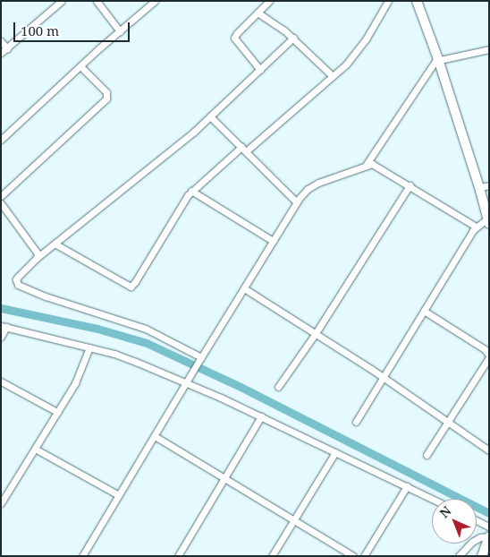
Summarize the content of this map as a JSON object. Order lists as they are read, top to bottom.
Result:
{
  "scale_bar": "100 m",
  "north": "top left"
}
